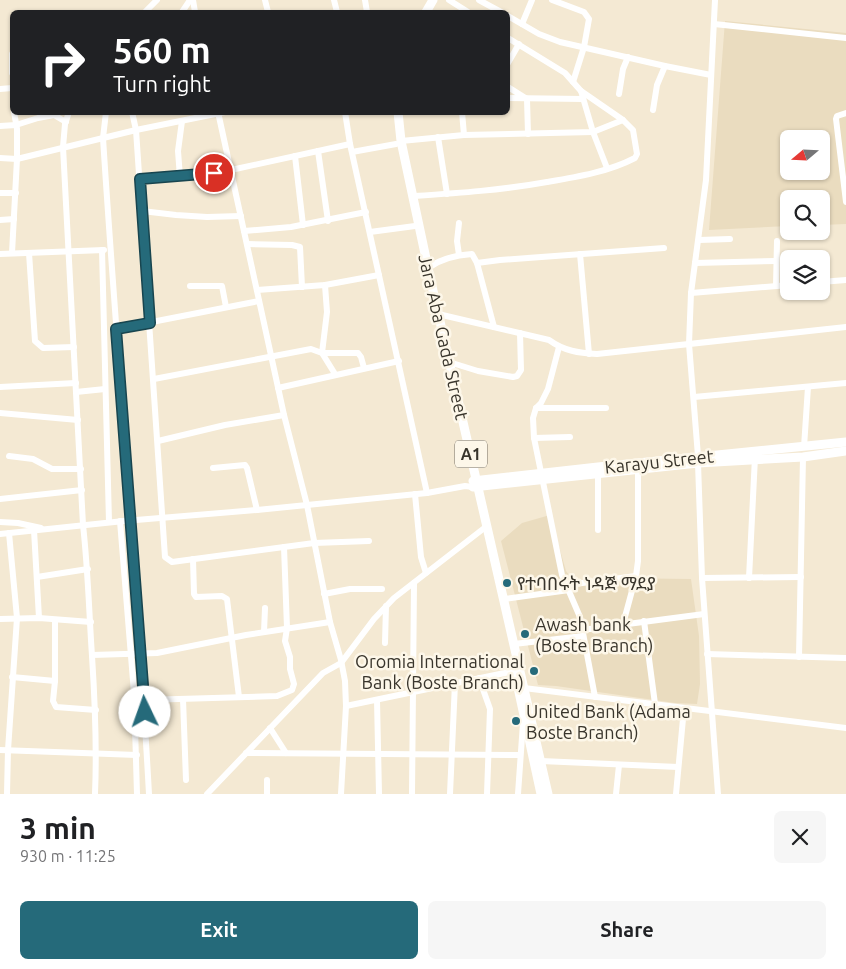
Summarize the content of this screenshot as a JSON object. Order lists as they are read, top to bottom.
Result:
{
  "streets": {
    "main road": ["Jara Aba Gada Street", "A1", "Karayu Street"]
  },
  "crossings": [
    ["Jara Aba Gada Street", "Karayu Street"]
  ],
  "places": [
    "የተባበሩት ነዳጅ ማደያ",
    "Awash bank (Boste Branch)",
    "Oromia International Bank (Boste Branch)",
    "United Bank (Adama Boste Branch)"
  ],
  "north": "left",
  "page": {
    "turn": ["560 m", "Turn right"],
    "heading": ["3 min", "930 m · 11:25"],
    "buttons": ["Exit", "Share"]
  }
}
